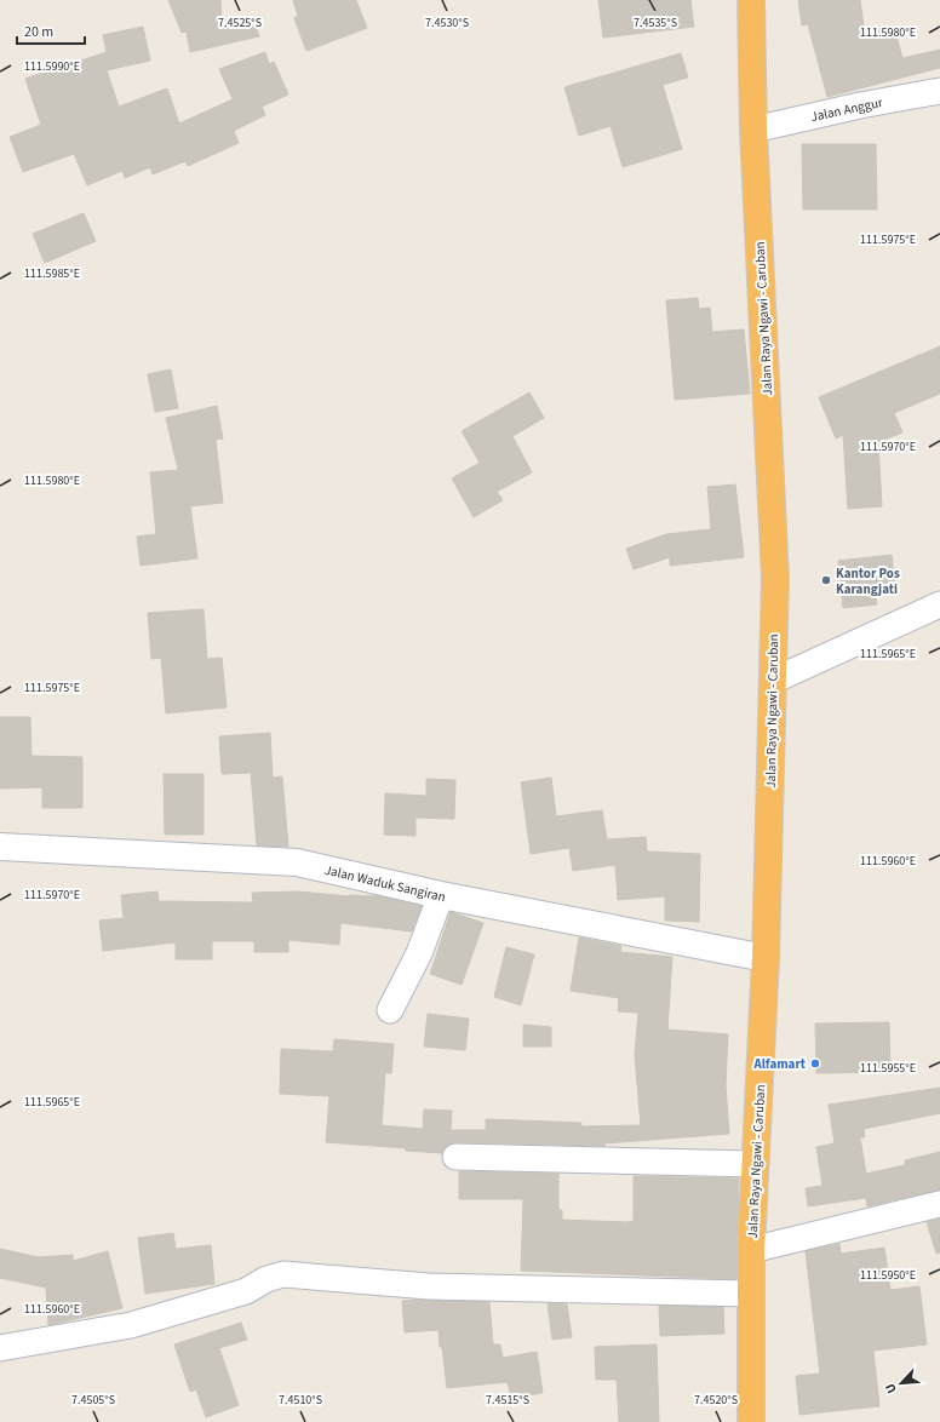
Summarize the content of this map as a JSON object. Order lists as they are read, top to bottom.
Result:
{
  "streets": {
    "highway": ["Jalan Raya Ngawi - Caruban"],
    "street": ["Jalan Anggur", "Jalan Waduk Sangiran"]
  },
  "crossings": [
    ["Jalan Anggur", "Jalan Raya Ngawi - Caruban"],
    ["Jalan Raya Ngawi - Caruban", "Jalan Waduk Sangiran"]
  ],
  "places": ["Kantor Pos Karangjati", "Alfamart"],
  "scale_bar": "20 m",
  "north": "bottom left",
  "coordinates": [
    "7.4530°S",
    "7.4535°S",
    "7.4525°S",
    "111.5980°E",
    "111.5990°E",
    "111.5975°E",
    "111.5985°E",
    "111.5970°E",
    "111.5965°E",
    "111.5960°E",
    "111.5955°E",
    "111.5950°E",
    "7.4505°S",
    "7.4510°S",
    "7.4515°S",
    "7.4520°S"
  ]
}
